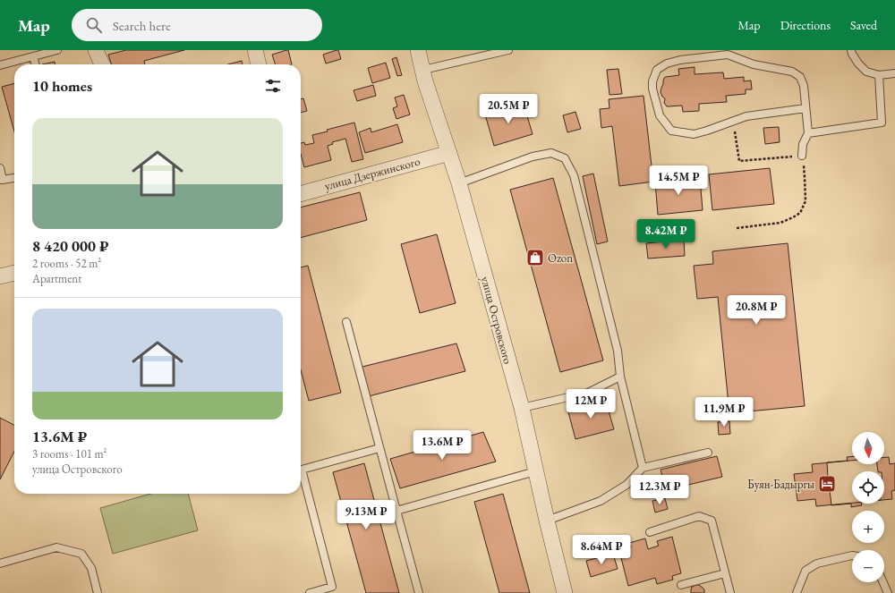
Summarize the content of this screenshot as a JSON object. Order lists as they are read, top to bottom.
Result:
{
  "streets": {
    "street": ["улица Дзержинского", "улица Островского"]
  },
  "crossings": [
    ["улица Дзержинского", "улица Островского"]
  ],
  "places": {
    "shop": ["Ozon"],
    "hotel": ["Буян-Бадыргы"]
  },
  "north": "bottom",
  "page": {
    "header": "Map",
    "search": "Search here",
    "nav": ["Map", "Directions", "Saved"],
    "heading": "10 homes",
    "price": [
      "20.5M ₽",
      "14.5M ₽",
      "8.42M ₽",
      "20.8M ₽",
      "12M ₽",
      "11.9M ₽",
      "13.6M ₽",
      "12.3M ₽",
      "9.13M ₽",
      "8.64M ₽"
    ],
    "list": [
      {
        "name": "8 420 000 ₽",
        "note": "2 rooms · 52 m² · Apartment"
      },
      {
        "name": "13.6M ₽",
        "note": "3 rooms · 101 m² · улица Островского"
      }
    ],
    "map_buttons": ["+", "−"]
  }
}
